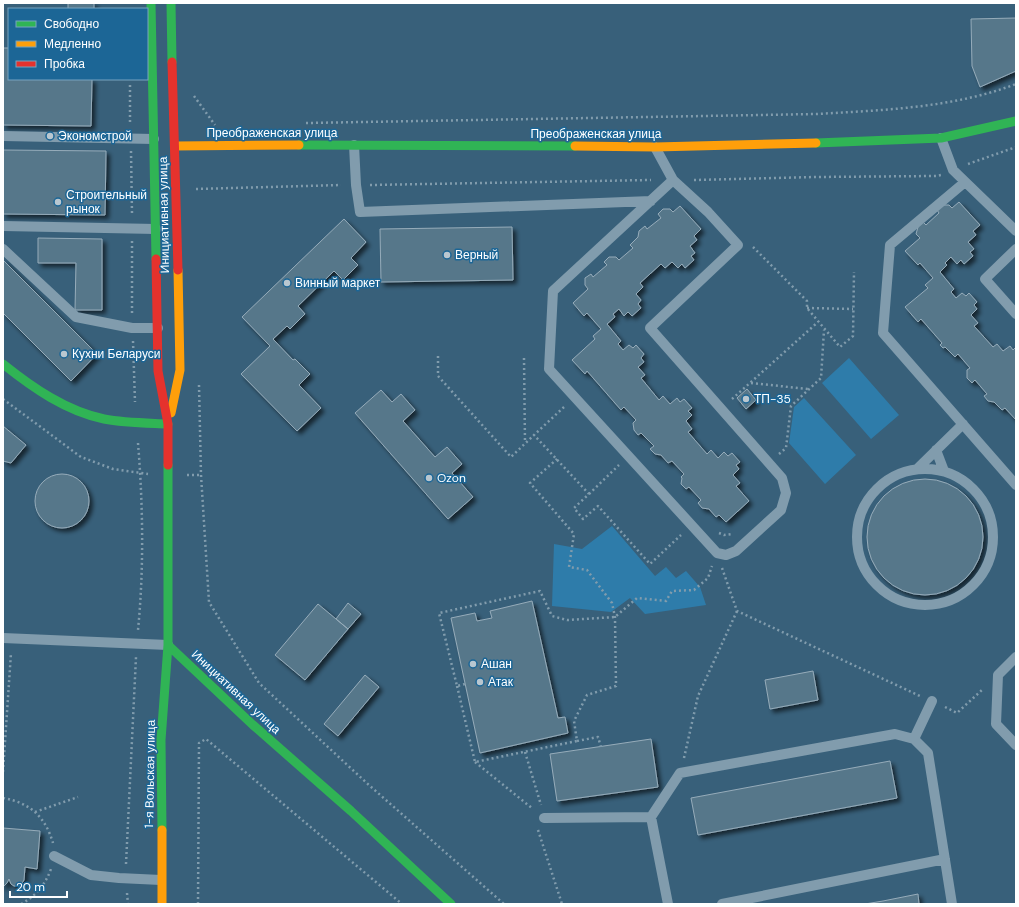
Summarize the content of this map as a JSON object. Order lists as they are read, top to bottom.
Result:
{
  "streets": {
    "main road": ["Преображенская улица", "Инициативная улица", "1-я Вольская улица"]
  },
  "crossings": [
    ["Преображенская улица", "Инициативная улица"],
    ["Инициативная улица", "1-я Вольская улица"]
  ],
  "places": [
    "Экономстрой",
    "Строительный рынок",
    "Верный",
    "Винный маркет",
    "Кухни Беларуси",
    "ТП-35",
    "Ozon",
    "Ашан",
    "Атак"
  ],
  "legend": ["Свободно", "Медленно", "Пробка"],
  "scale_bar": "20 m"
}
